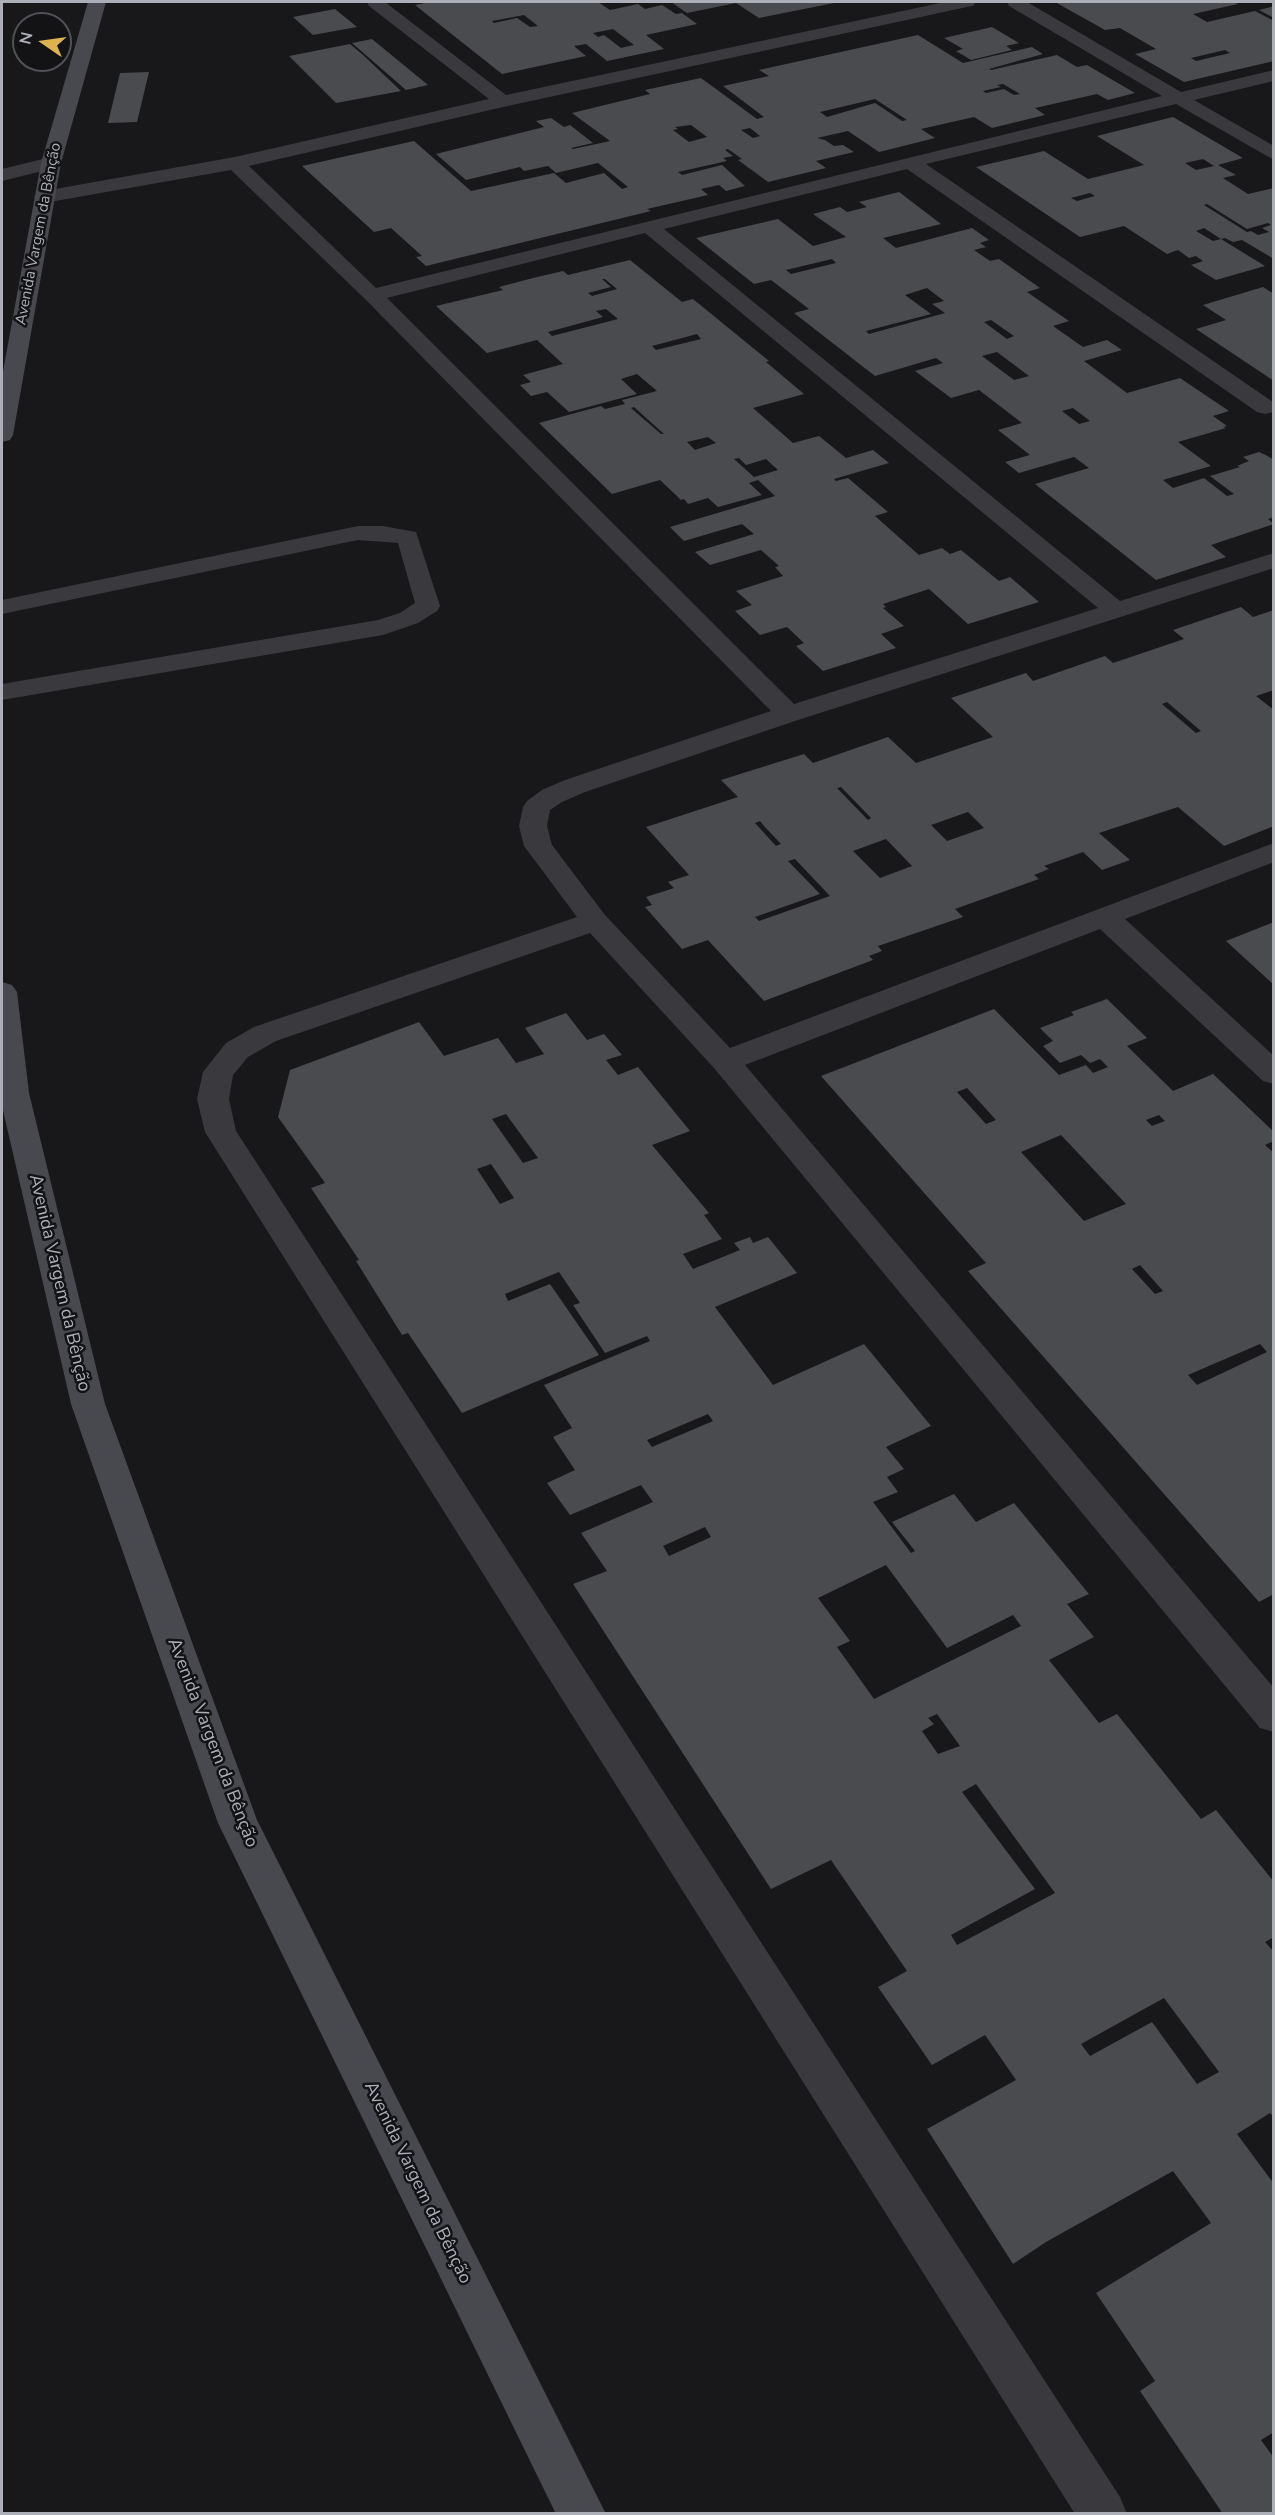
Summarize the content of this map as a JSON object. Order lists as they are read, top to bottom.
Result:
{
  "streets": {
    "street": ["Avenida Vargem da Bênção"]
  },
  "north": "left"
}
